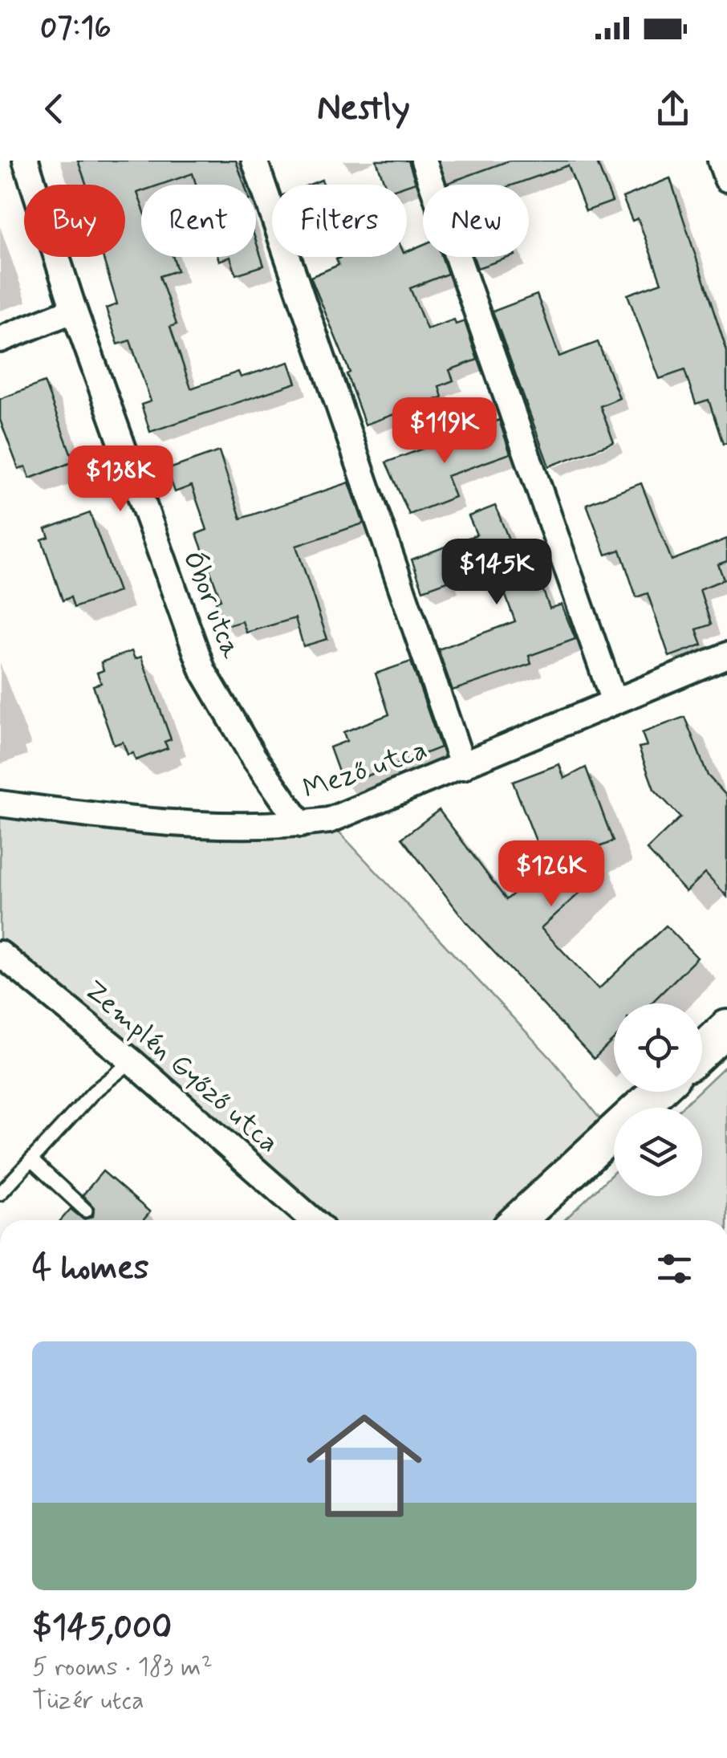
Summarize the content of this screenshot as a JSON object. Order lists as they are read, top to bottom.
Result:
{
  "streets": {
    "street": ["Óbor utca", "Mező utca", "Zemplén Győző utca"]
  },
  "crossings": [
    ["Óbor utca", "Mező utca"]
  ],
  "page": {
    "status": "07:16",
    "header": "Nestly",
    "chip": [
      "Buy",
      "Rent",
      "Filters",
      "New"
    ],
    "price": [
      "$119K",
      "$138K",
      "$145K",
      "$126K"
    ],
    "heading": "4 homes",
    "list": [
      {
        "name": "$145,000",
        "note": "5 rooms · 183 m² · Tüzér utca"
      }
    ]
  }
}
